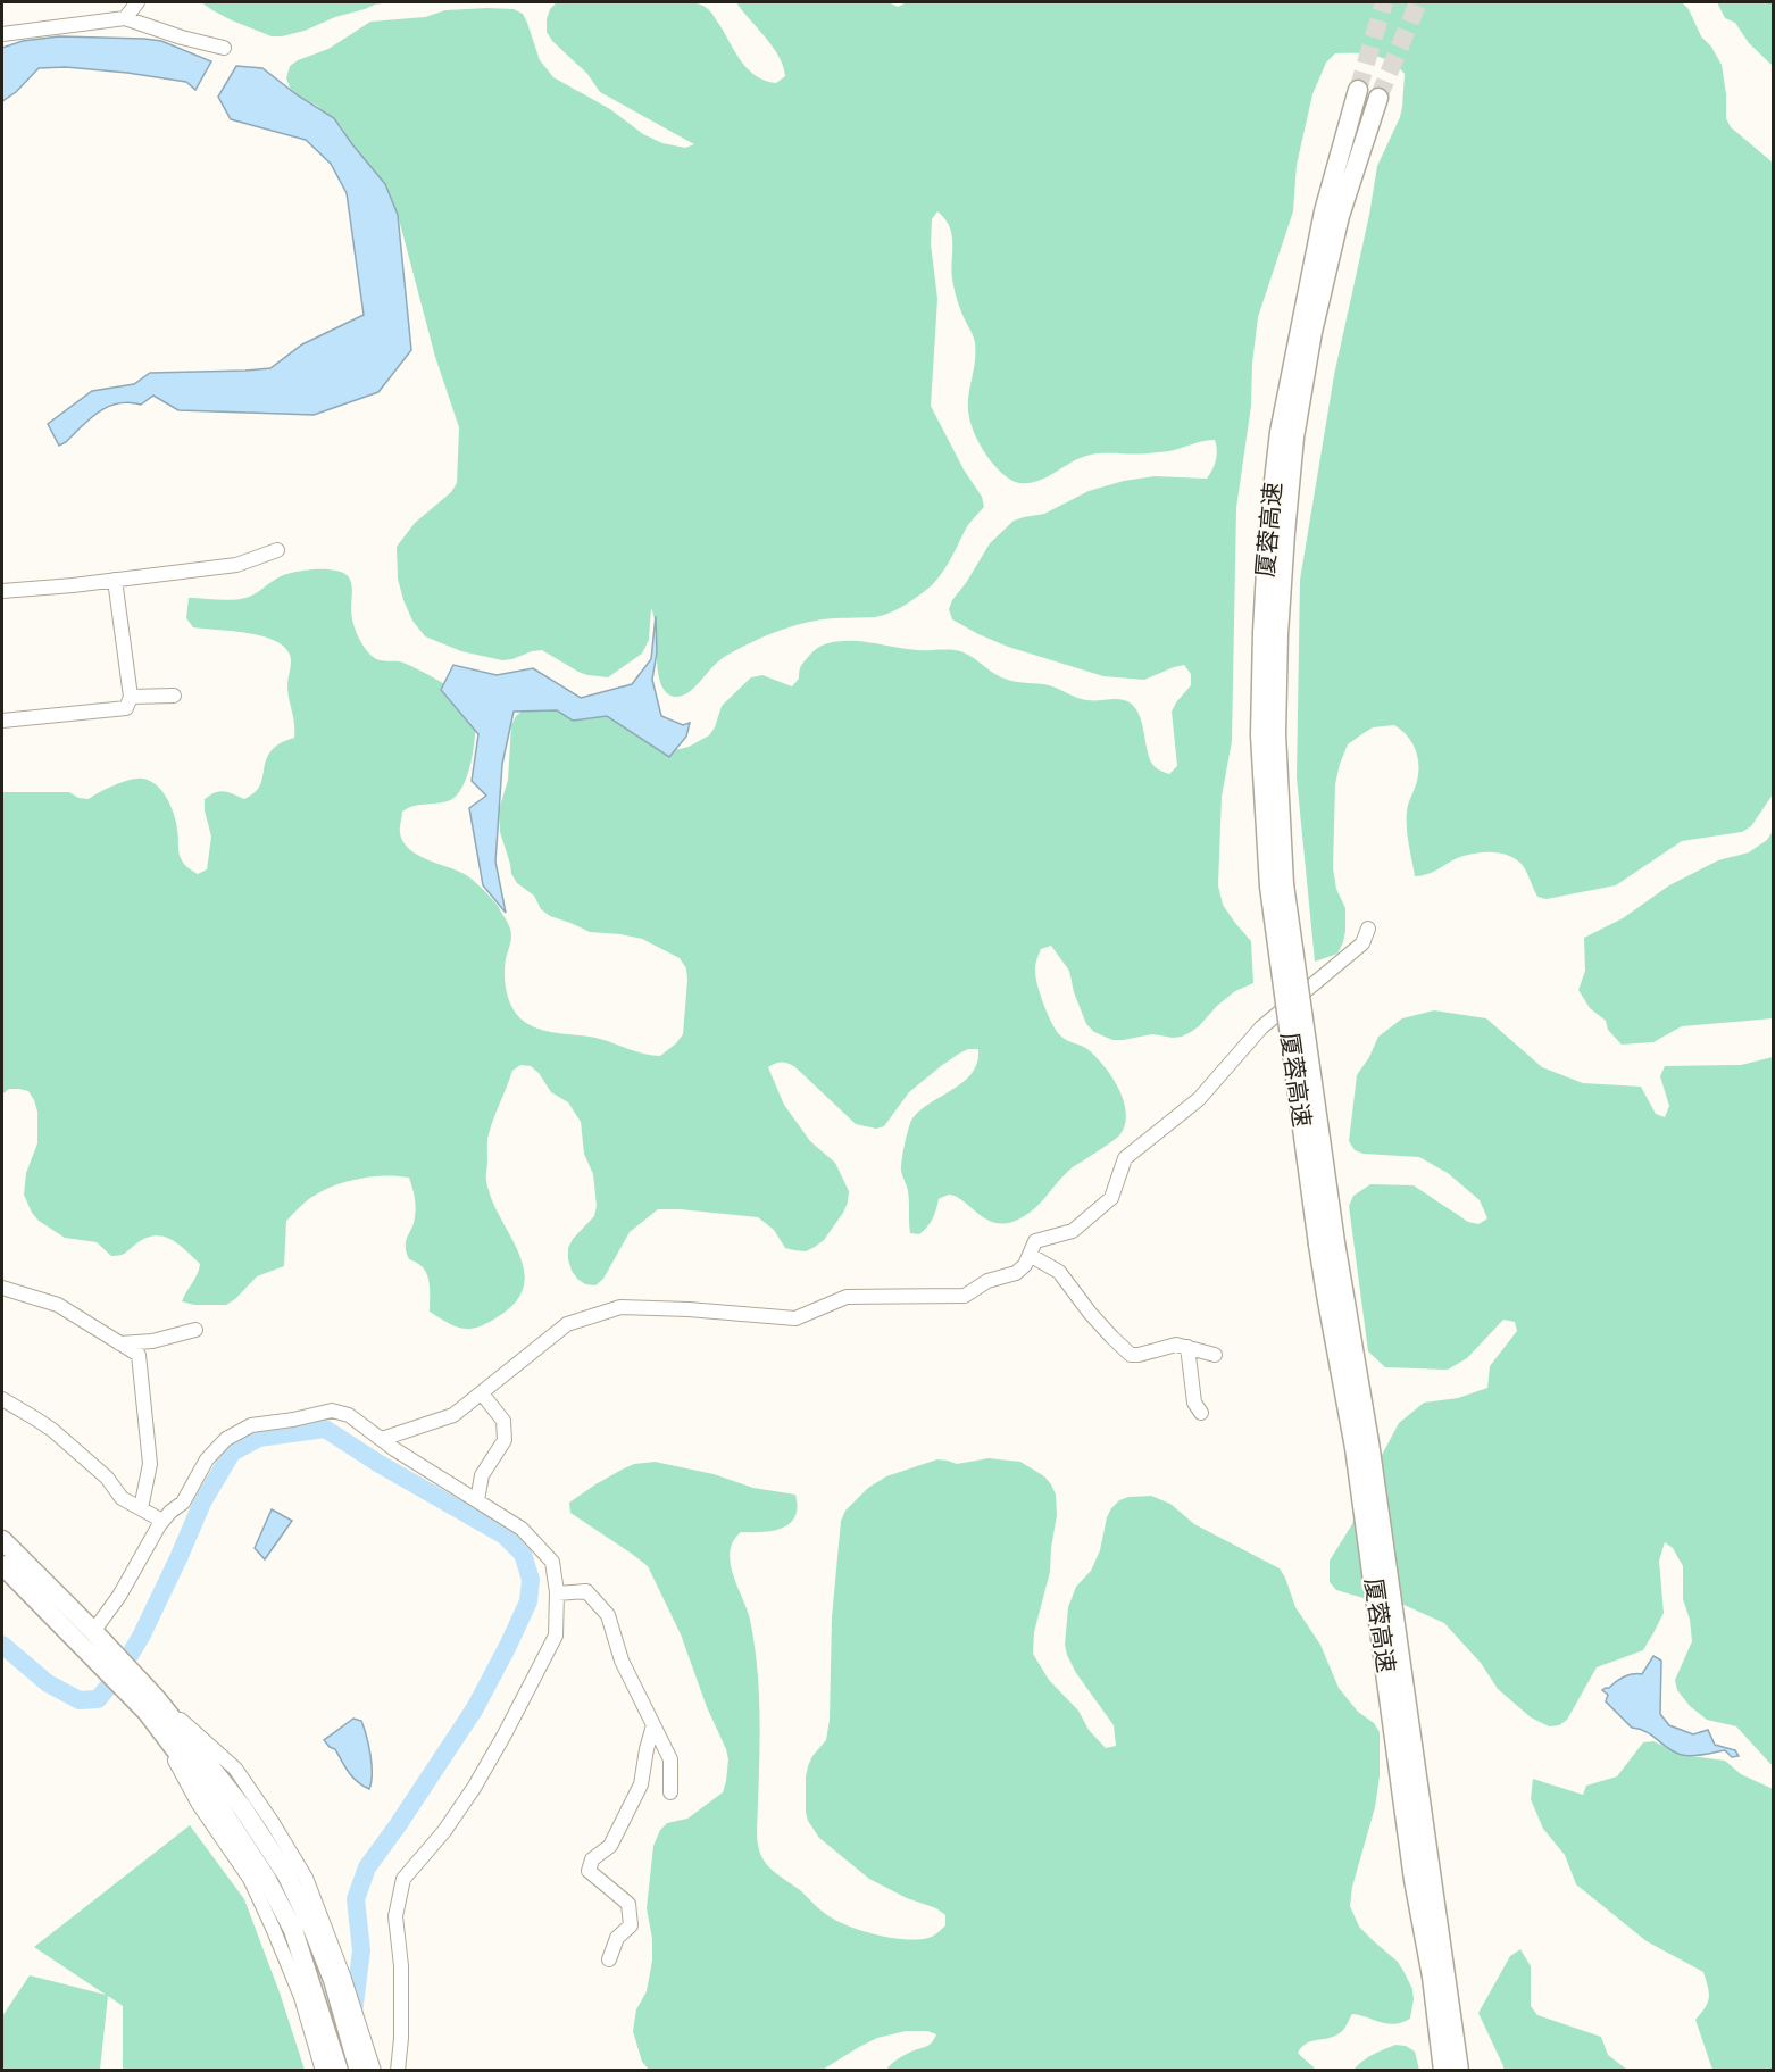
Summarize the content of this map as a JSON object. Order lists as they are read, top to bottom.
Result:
{
  "streets": {
    "highway": ["厦蓉高速"]
  }
}
